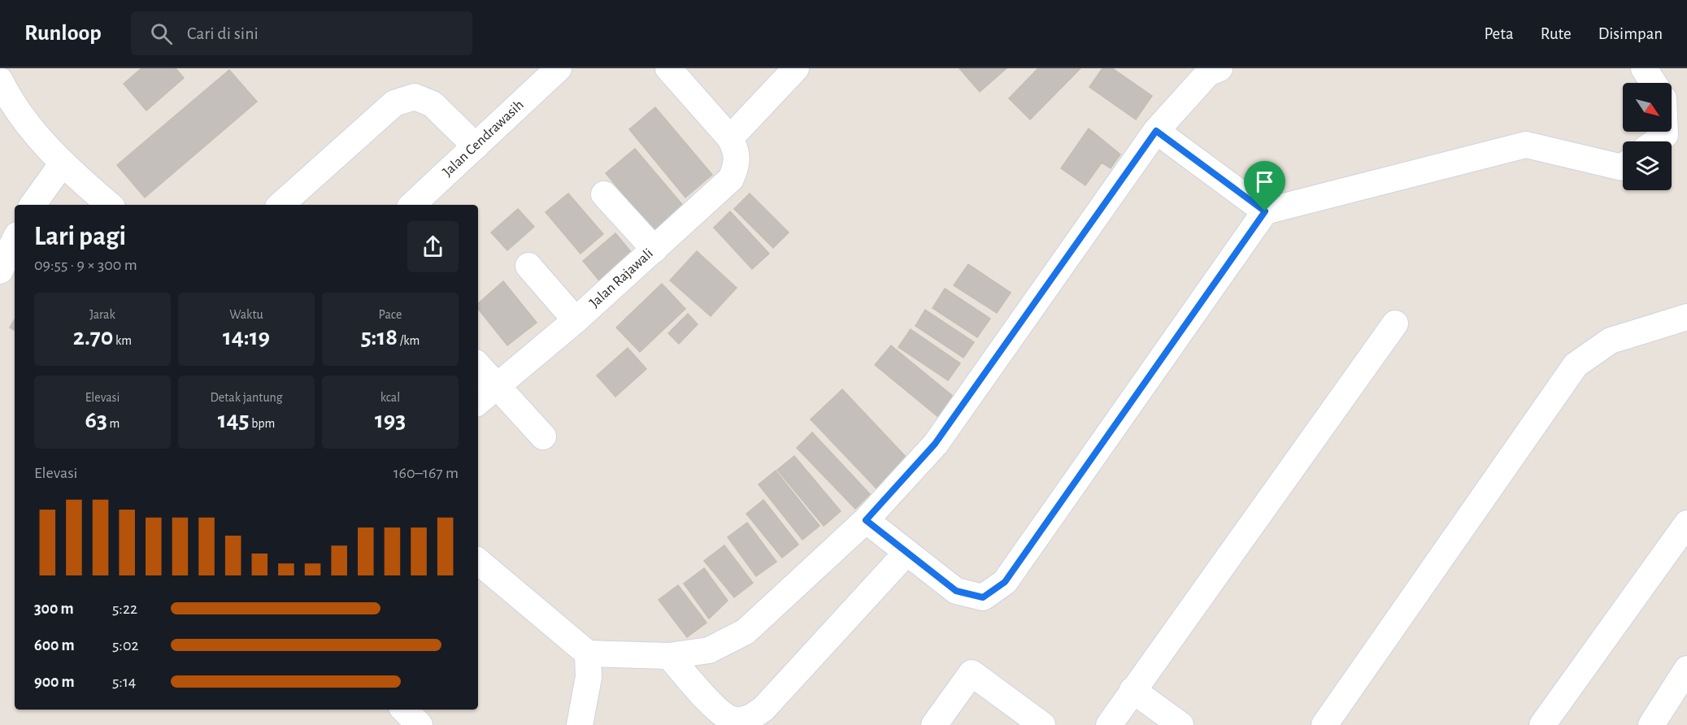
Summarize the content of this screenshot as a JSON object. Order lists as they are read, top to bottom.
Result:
{
  "streets": {
    "street": ["Jalan Cendrawasih", "Jalan Rajawali"]
  },
  "north": "bottom right",
  "page": {
    "header": "Runloop",
    "search": "Cari di sini",
    "nav": ["Peta", "Rute", "Disimpan"],
    "heading": ["Lari pagi", "09:55 · 9 × 300 m"],
    "stats": [
      ["Jarak", "2.70 km"],
      ["Waktu", "14:19"],
      ["Pace", "5:18 /km"],
      ["Elevasi", "63 m"],
      ["Detak jantung", "145 bpm"],
      ["kcal", "193"]
    ],
    "chart": ["Elevasi", "160–167 m"],
    "list": [
      {
        "name": "300 m",
        "note": "5:22"
      },
      {
        "name": "600 m",
        "note": "5:02"
      },
      {
        "name": "900 m",
        "note": "5:14"
      }
    ]
  }
}
